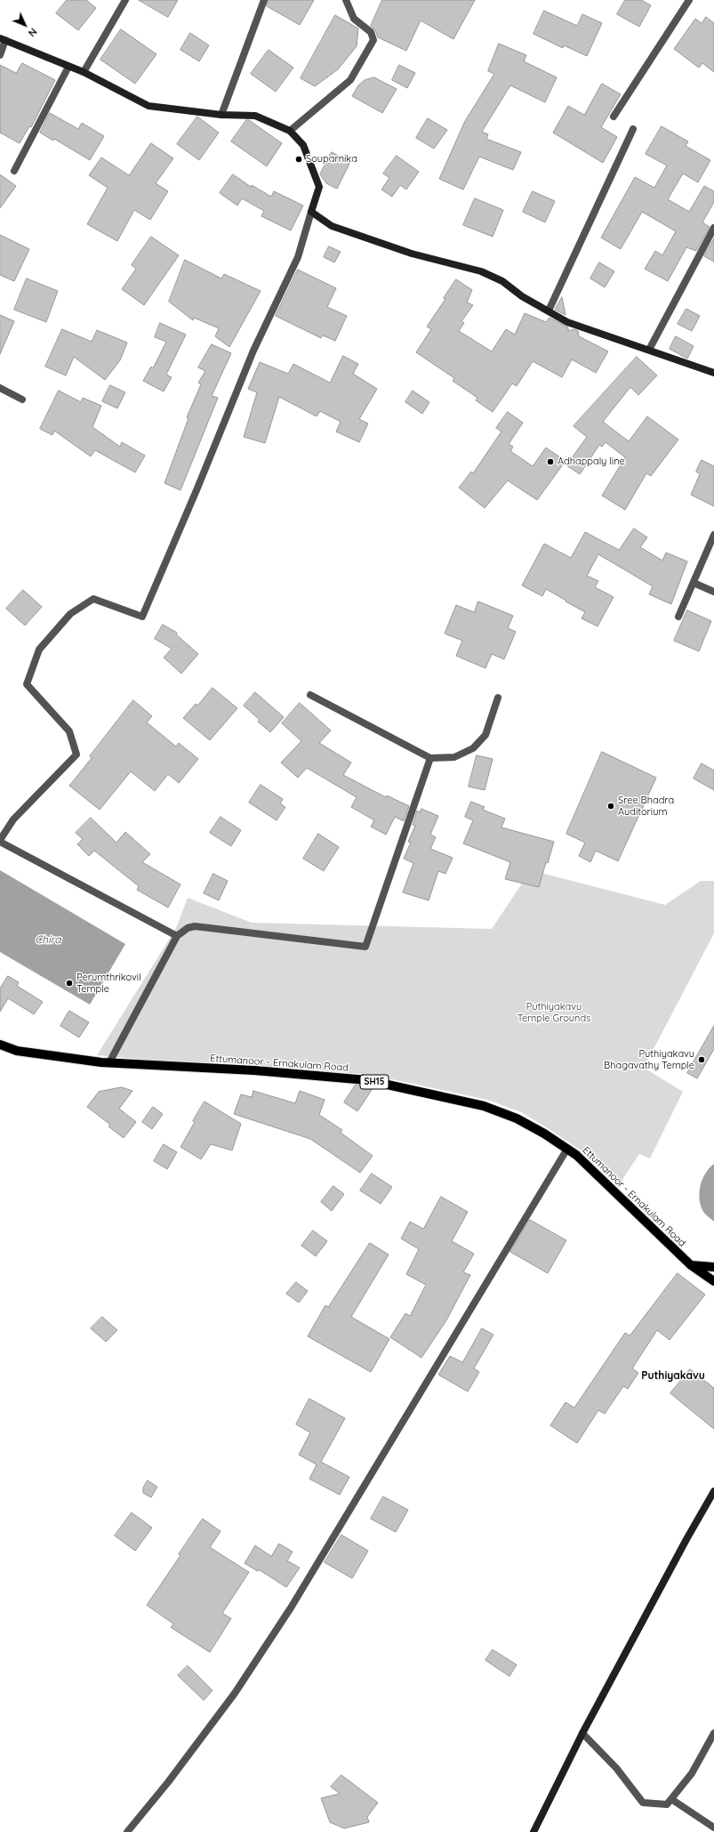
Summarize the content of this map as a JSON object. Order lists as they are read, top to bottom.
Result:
{
  "streets": {
    "main road": ["Ettumanoor - Ernakulam Road", "SH15"]
  },
  "districts": ["Puthiyakavu"],
  "water": ["Chira"],
  "parks": ["Puthiyakavu Temple Grounds"],
  "places": [
    "Souparnika",
    "Adhappaly line",
    "Sree Bhadra Auditorium",
    "Perumthrikovil Temple",
    "Puthiyakavu Bhagavathy Temple"
  ],
  "north": "bottom right"
}
